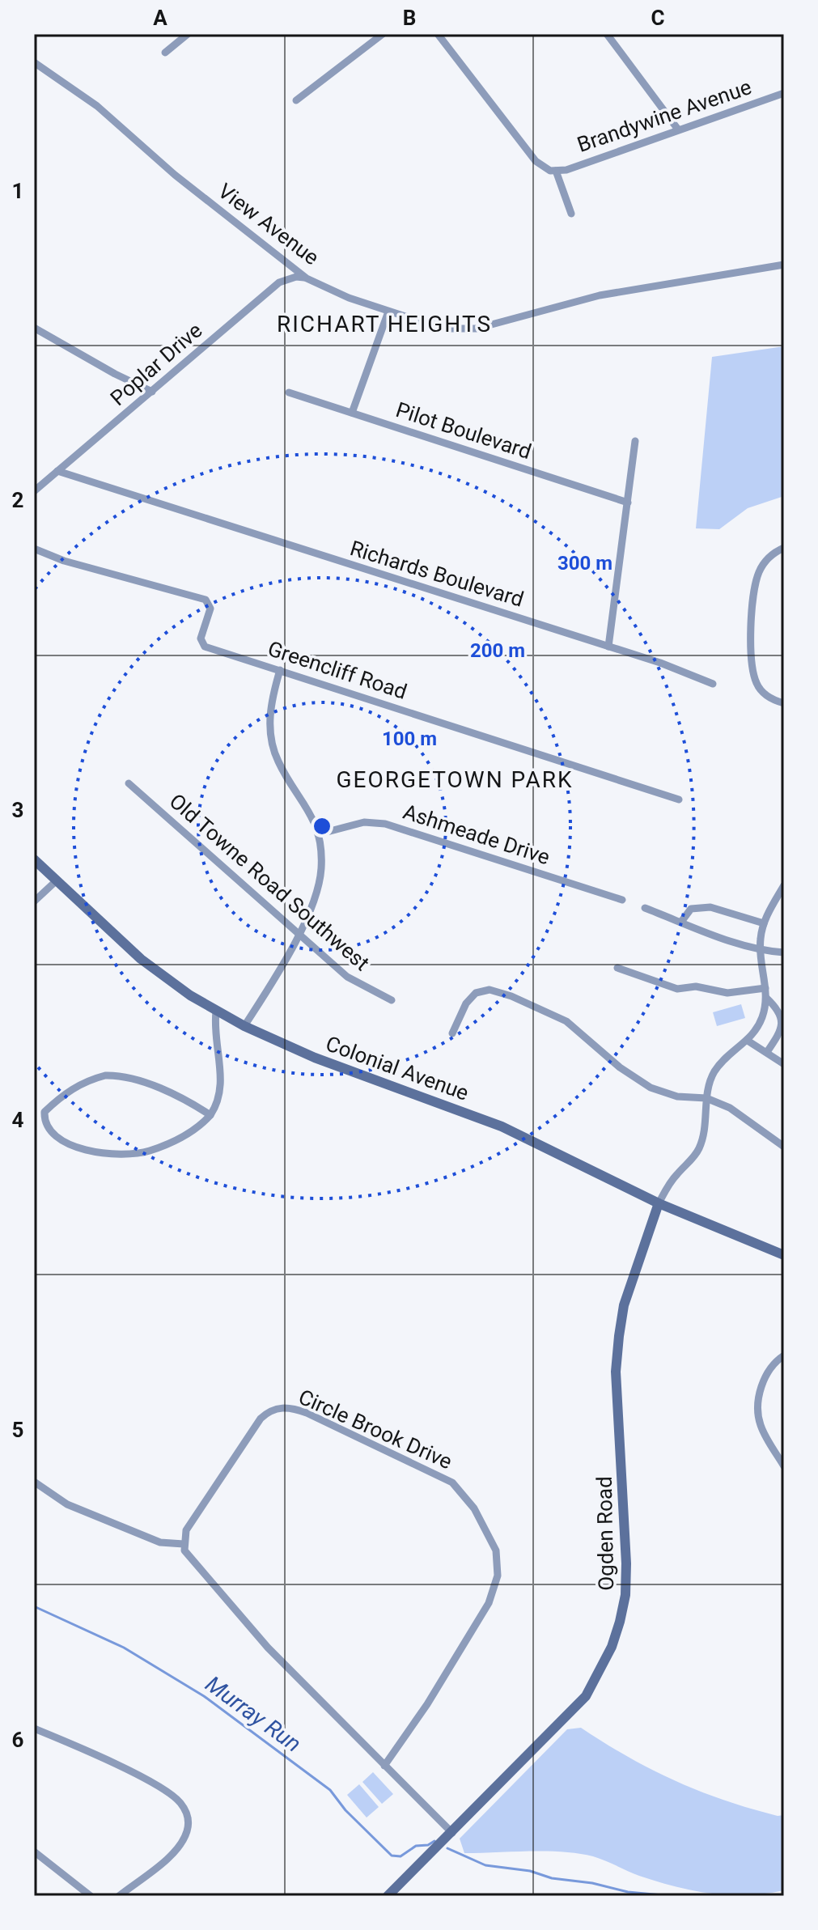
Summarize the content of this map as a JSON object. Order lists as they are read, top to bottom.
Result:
{
  "streets": {
    "main road": ["Colonial Avenue", "Ogden Road"],
    "street": [
      "Brandywine Avenue",
      "View Avenue",
      "Poplar Drive",
      "Pilot Boulevard",
      "Richards Boulevard",
      "Greencliff Road",
      "Ashmeade Drive",
      "Old Towne Road Southwest",
      "Circle Brook Drive"
    ]
  },
  "crossings": [
    ["View Avenue", "Poplar Drive"],
    ["Poplar Drive", "Richards Boulevard"],
    ["Colonial Avenue", "Ogden Road"]
  ],
  "districts": ["RICHART HEIGHTS", "GEORGETOWN PARK"],
  "water": ["Murray Run"],
  "grid": {
    "columns": ["A", "B", "C"],
    "rows": [
      "1",
      "2",
      "3",
      "4",
      "5",
      "6"
    ]
  },
  "rings": ["300 m", "200 m", "100 m"]
}
